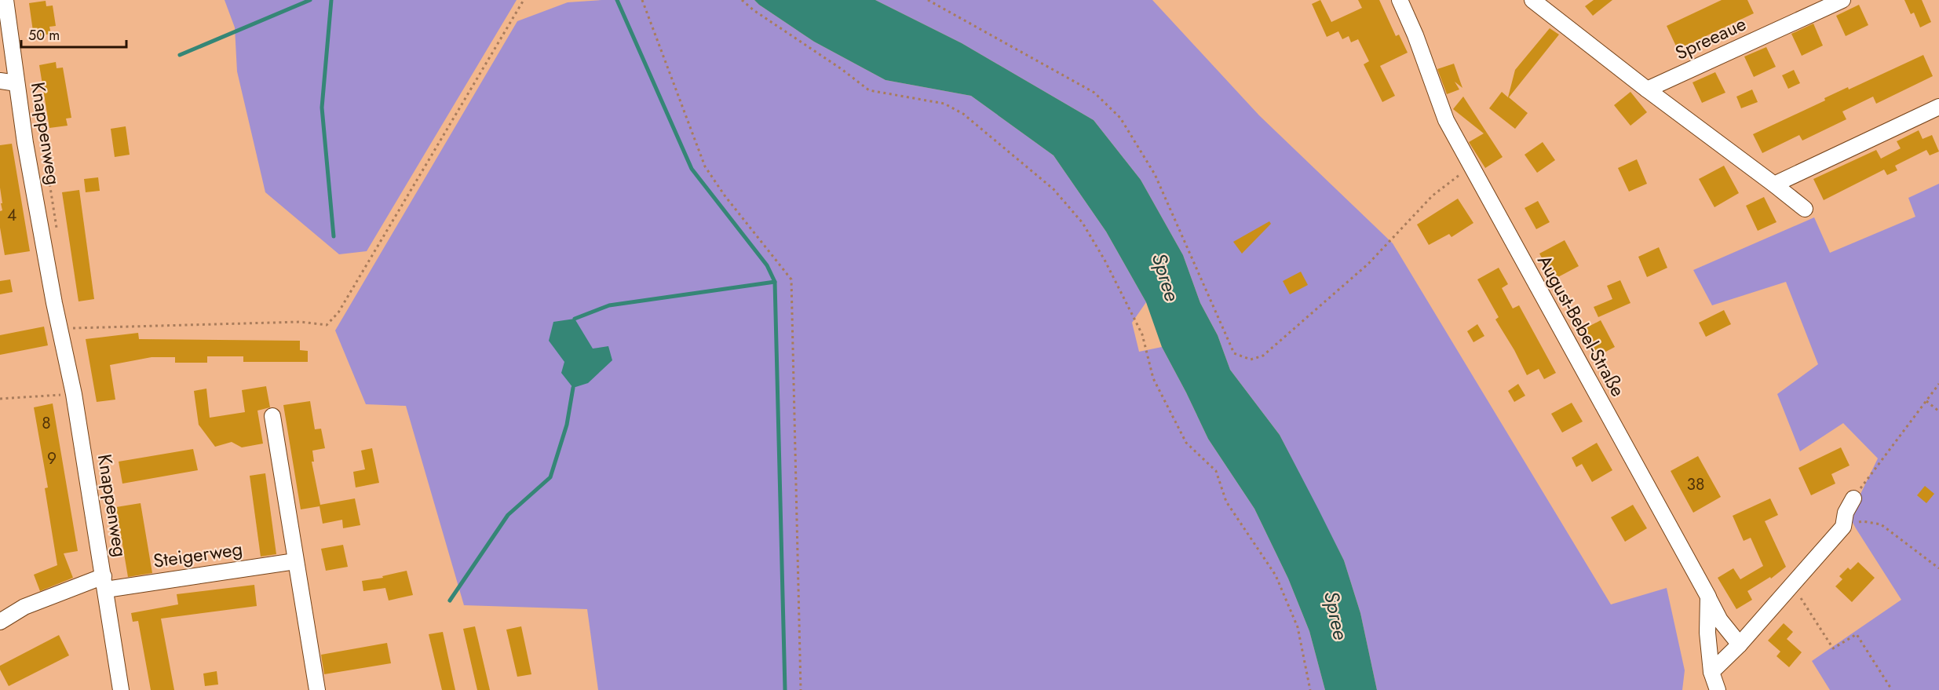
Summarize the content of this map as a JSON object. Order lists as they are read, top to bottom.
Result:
{
  "streets": {
    "street": [
      "Spreeaue",
      "Knappenweg",
      "August-Bebel-Straße",
      "Steigerweg"
    ]
  },
  "crossings": [
    ["Knappenweg", "Steigerweg"]
  ],
  "water": ["Spree"],
  "house_numbers": [
    "4",
    "8",
    "9",
    "38"
  ],
  "scale_bar": "50 m"
}
